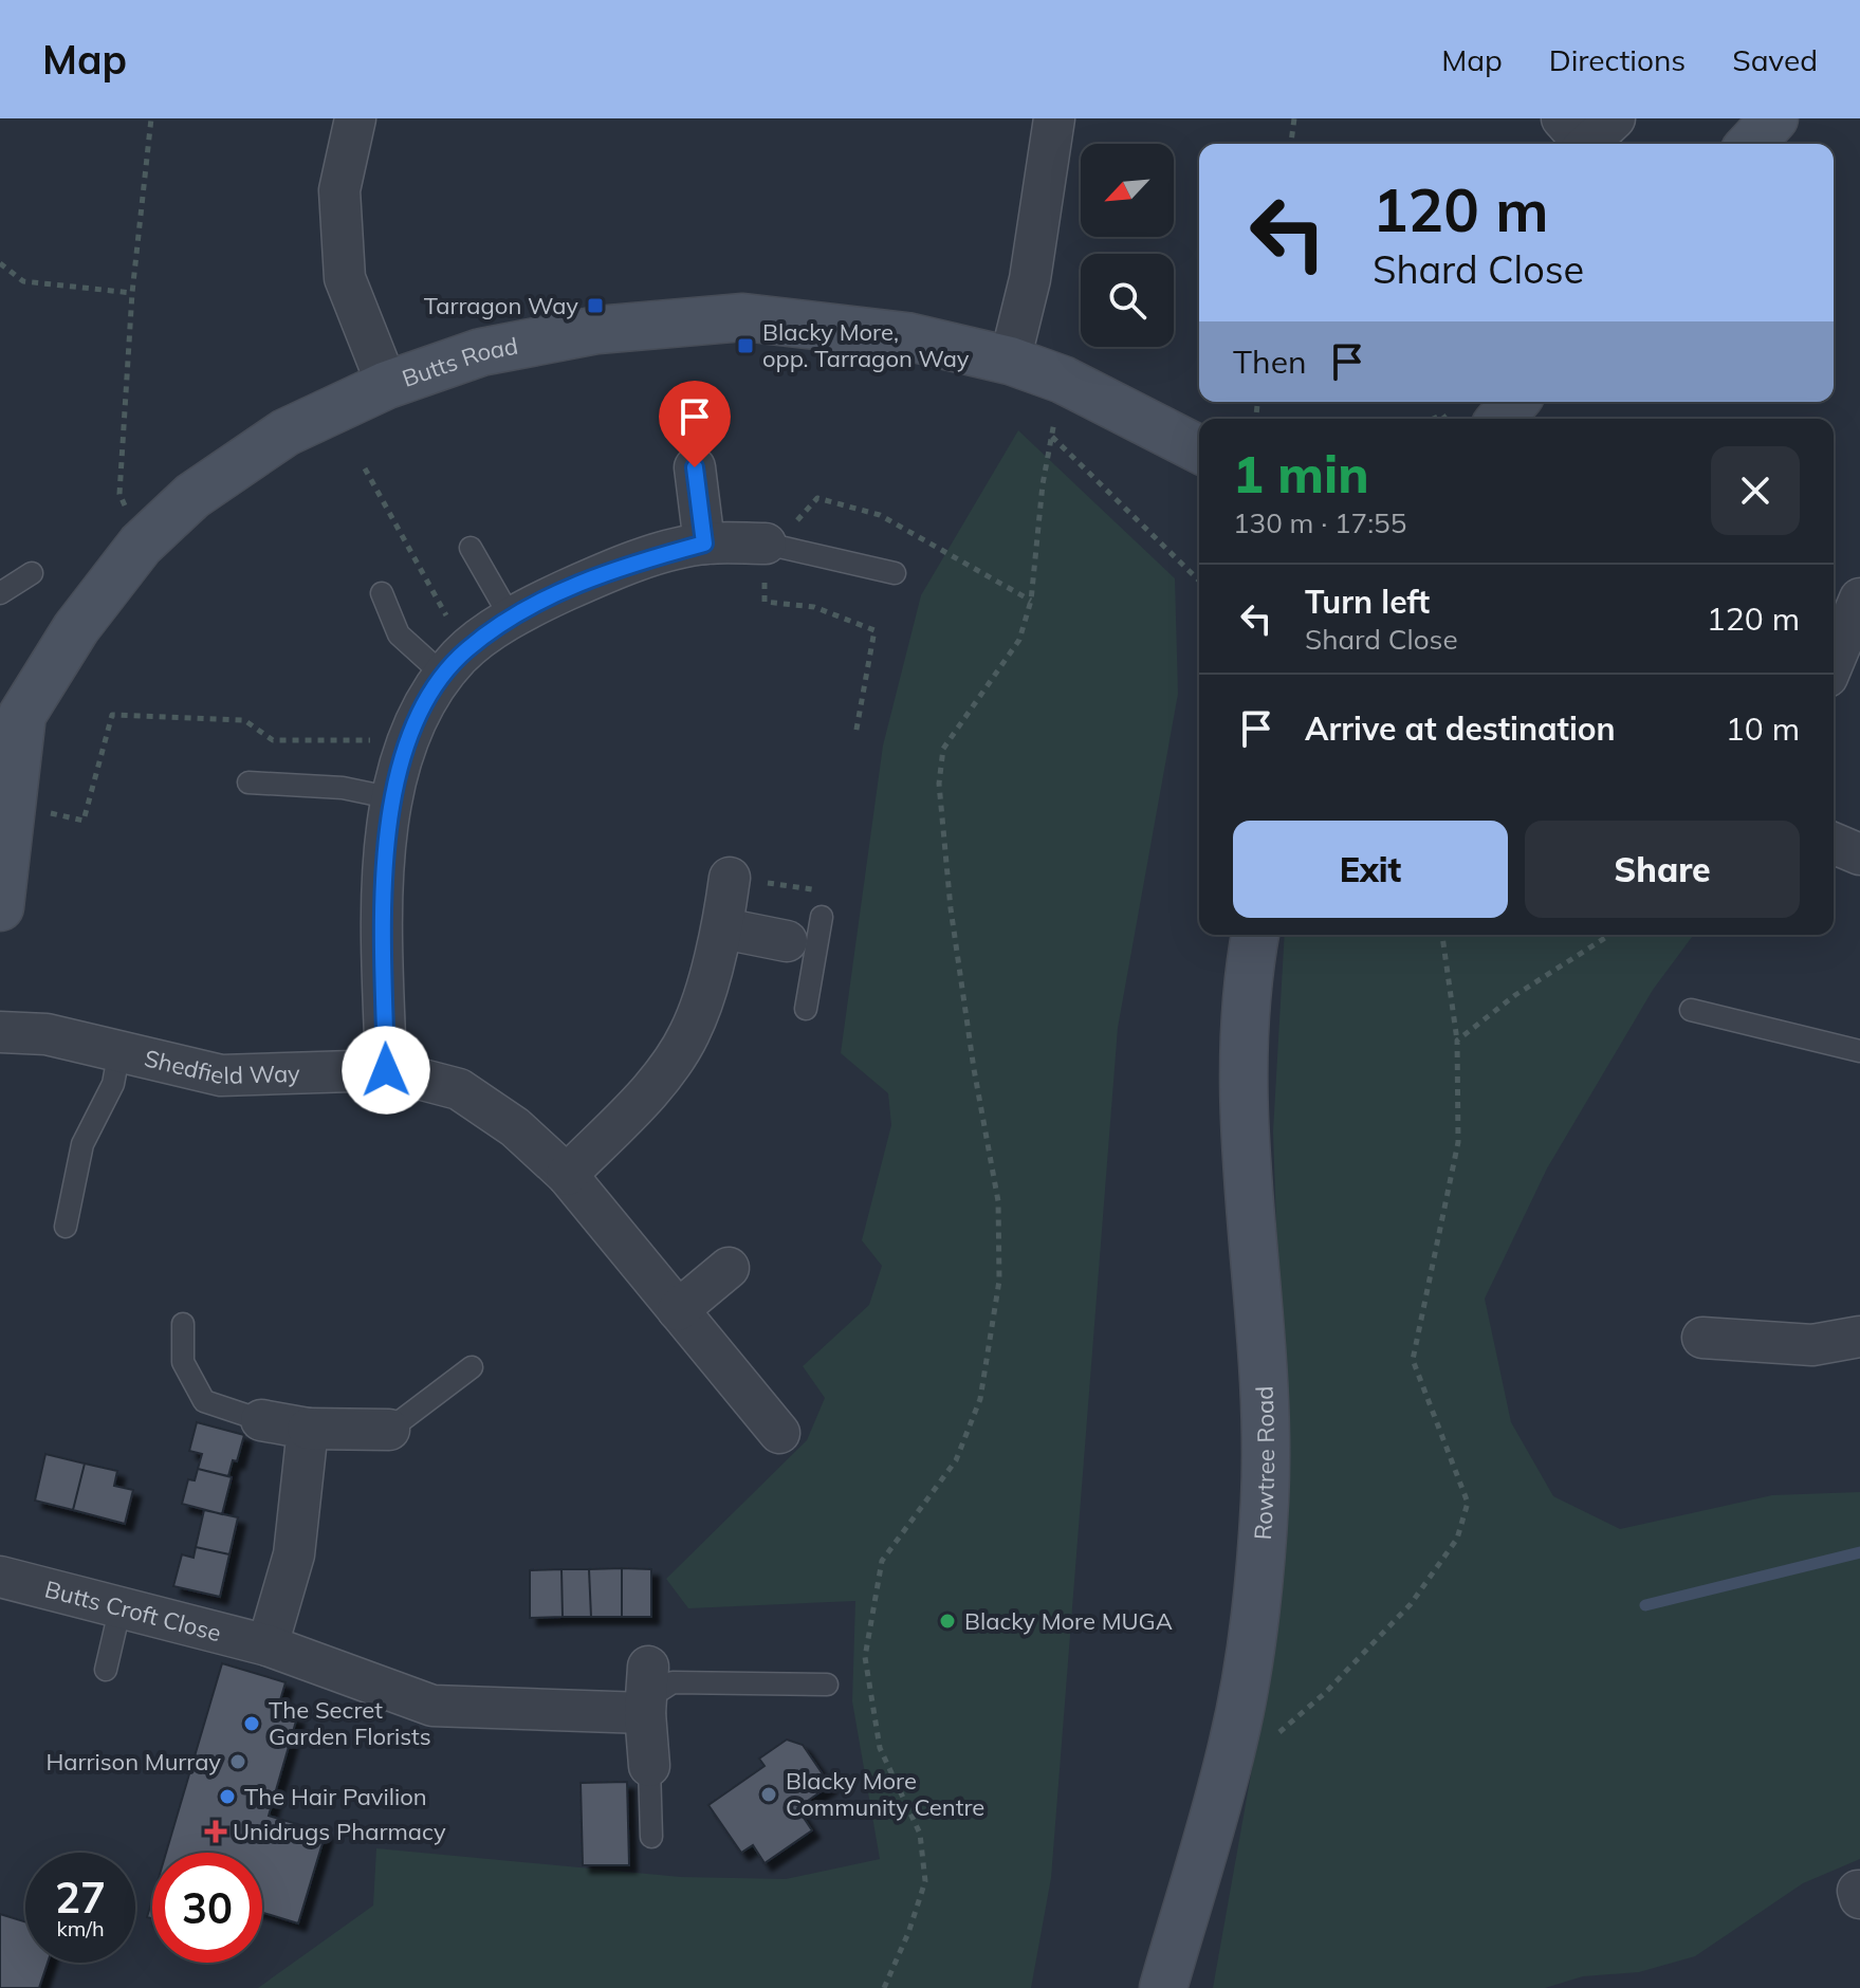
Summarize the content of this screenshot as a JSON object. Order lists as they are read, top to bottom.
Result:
{
  "streets": {
    "street": [
      "Butts Road",
      "Shedfield Way",
      "Rowtree Road",
      "Butts Croft Close"
    ]
  },
  "places": {
    "transit": ["Tarragon Way", "Blacky More, opp. Tarragon Way"],
    "other": [
      "Blacky More MUGA",
      "The Secret Garden Florists",
      "Harrison Murray",
      "Blacky More Community Centre",
      "The Hair Pavilion"
    ],
    "health": ["Unidrugs Pharmacy"]
  },
  "north": "bottom left",
  "page": {
    "header": "Map",
    "nav": ["Map", "Directions", "Saved"],
    "turn": ["120 m", "Shard Close"],
    "then": "Then",
    "heading": ["1 min", "130 m · 17:55"],
    "list": [
      {
        "name": "Turn left",
        "note": "Shard Close",
        "value": "120 m"
      },
      {
        "name": "Arrive at destination",
        "value": "10 m"
      }
    ],
    "buttons": ["Exit", "Share"],
    "speed": "27 km/h",
    "limit": "30"
  }
}
